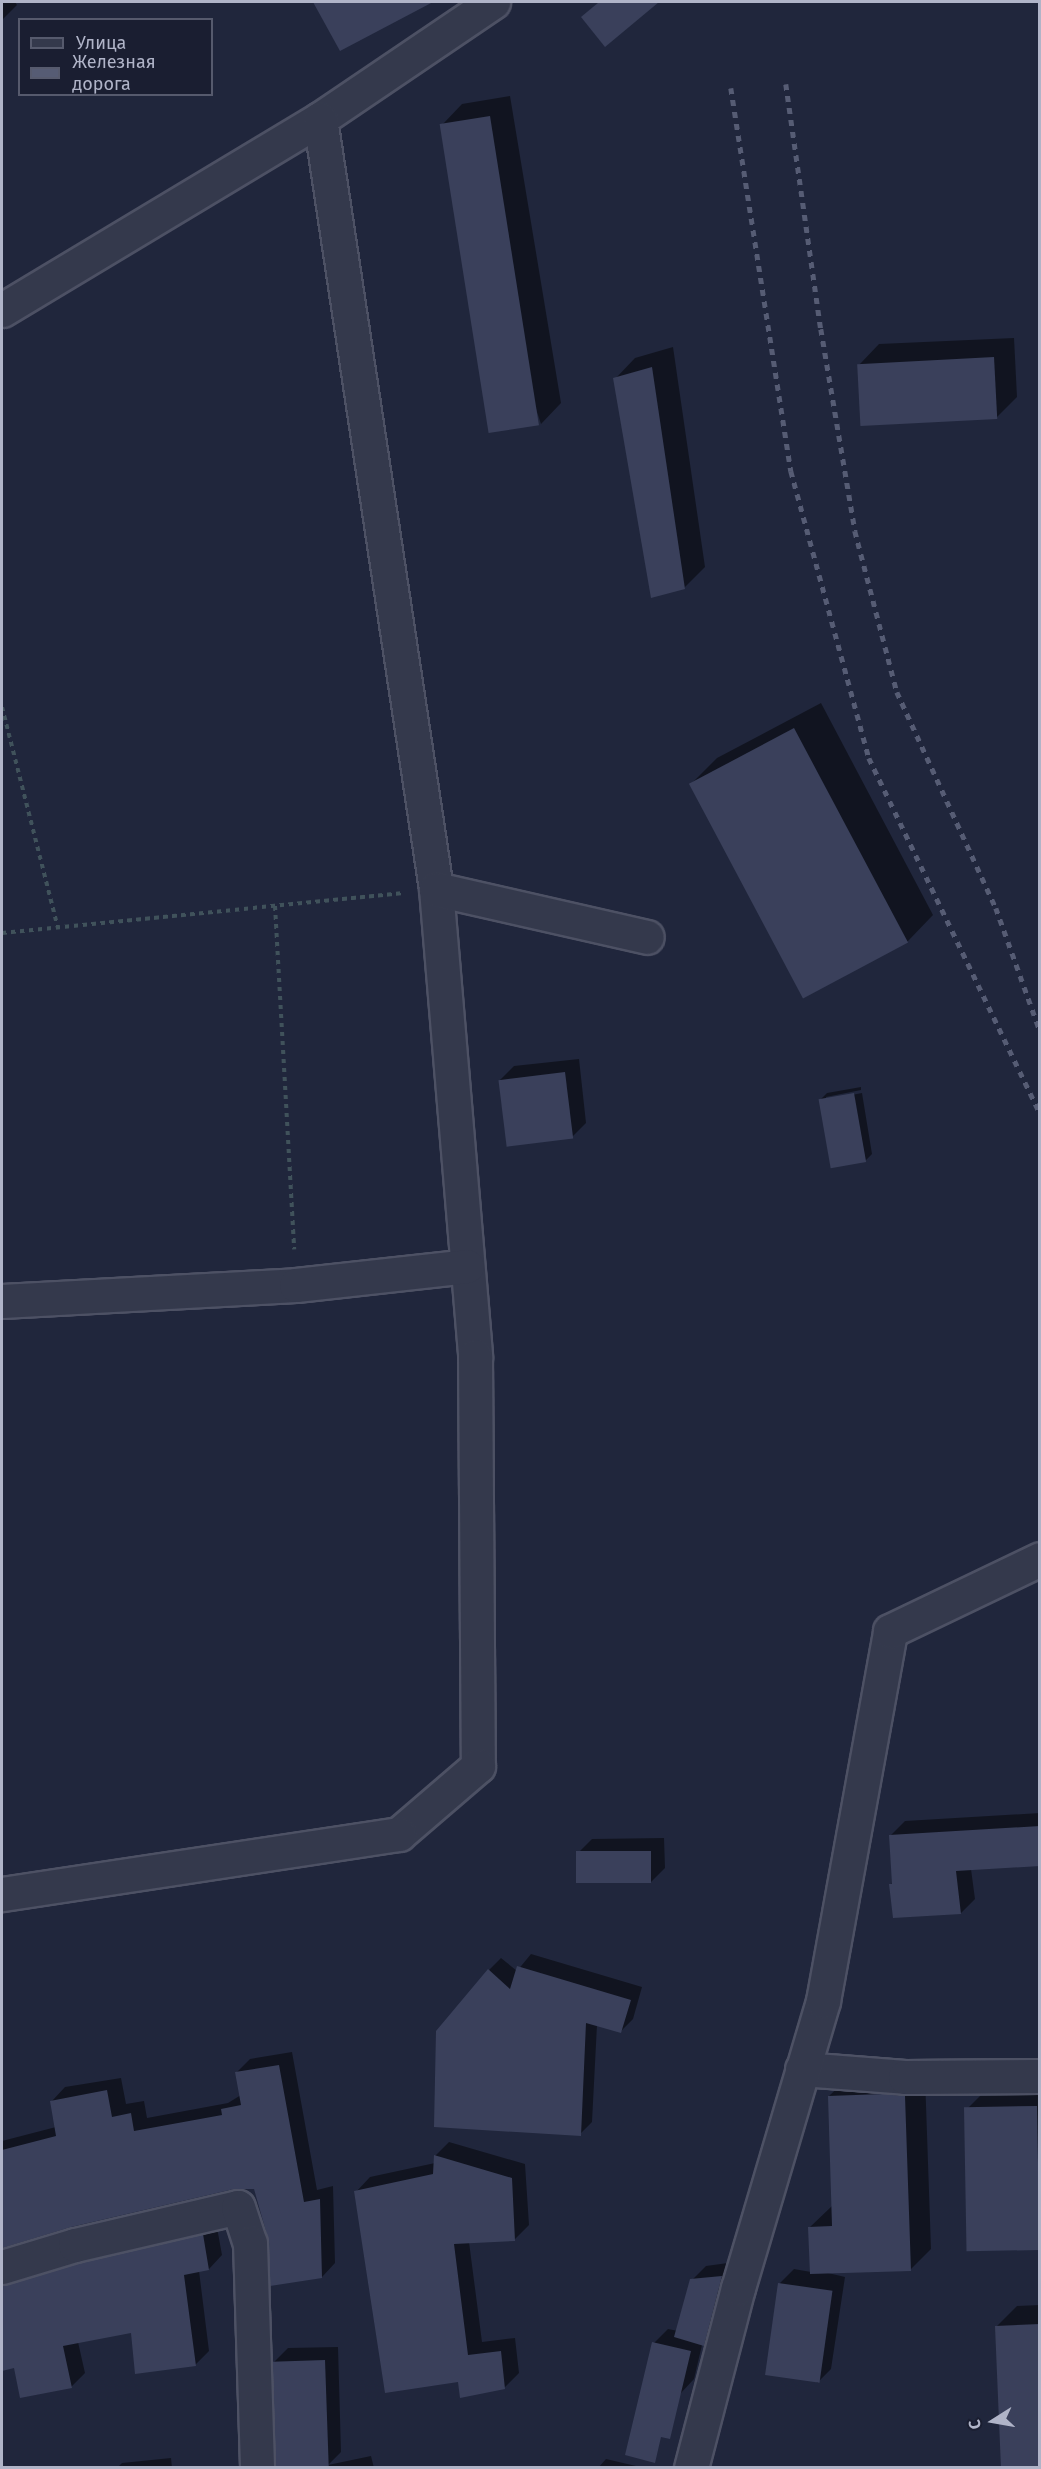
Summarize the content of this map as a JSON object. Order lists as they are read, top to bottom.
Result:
{
  "legend": ["Улица", "Железная дорога"],
  "north": "left"
}
